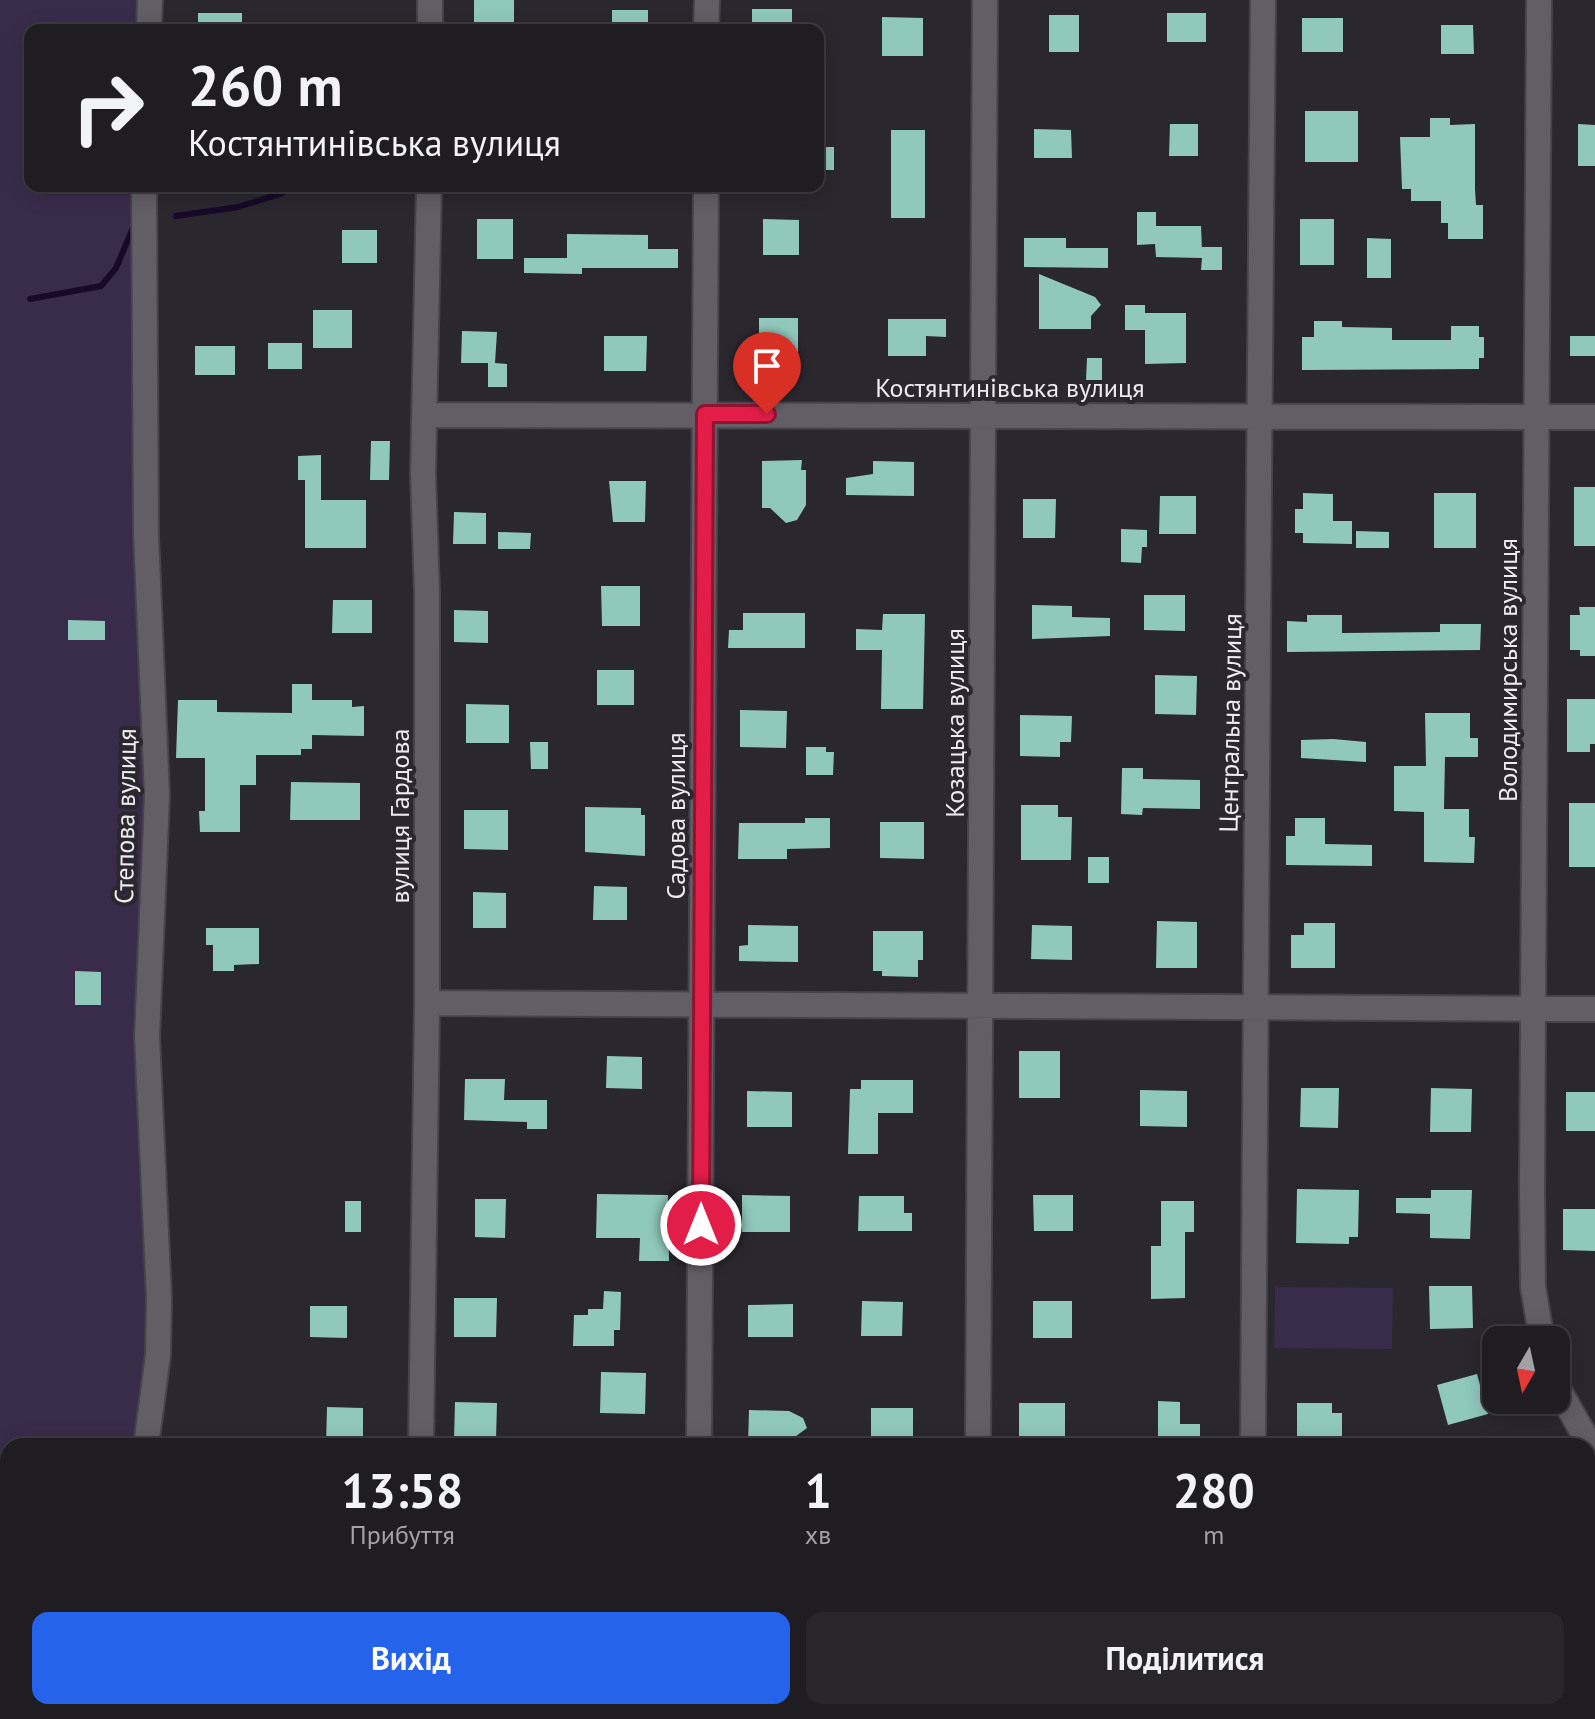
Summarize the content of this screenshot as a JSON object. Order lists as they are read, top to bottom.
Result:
{
  "streets": {
    "street": [
      "Костянтинівська вулиця",
      "Володимирська вулиця",
      "Козацька вулиця",
      "Центральна вулиця",
      "Степова вулиця",
      "вулиця Гардова",
      "Садова вулиця"
    ]
  },
  "crossings": [
    ["Костянтинівська вулиця", "Володимирська вулиця"],
    ["Костянтинівська вулиця", "Козацька вулиця"],
    ["Костянтинівська вулиця", "Центральна вулиця"],
    ["Костянтинівська вулиця", "вулиця Гардова"],
    ["Костянтинівська вулиця", "Садова вулиця"]
  ],
  "north": "bottom",
  "page": {
    "turn": ["260 m", "Костянтинівська вулиця"],
    "eta": [
      "13:58",
      "Прибуття",
      "1",
      "хв",
      "280",
      "m"
    ],
    "buttons": ["Вихід", "Поділитися"]
  }
}
